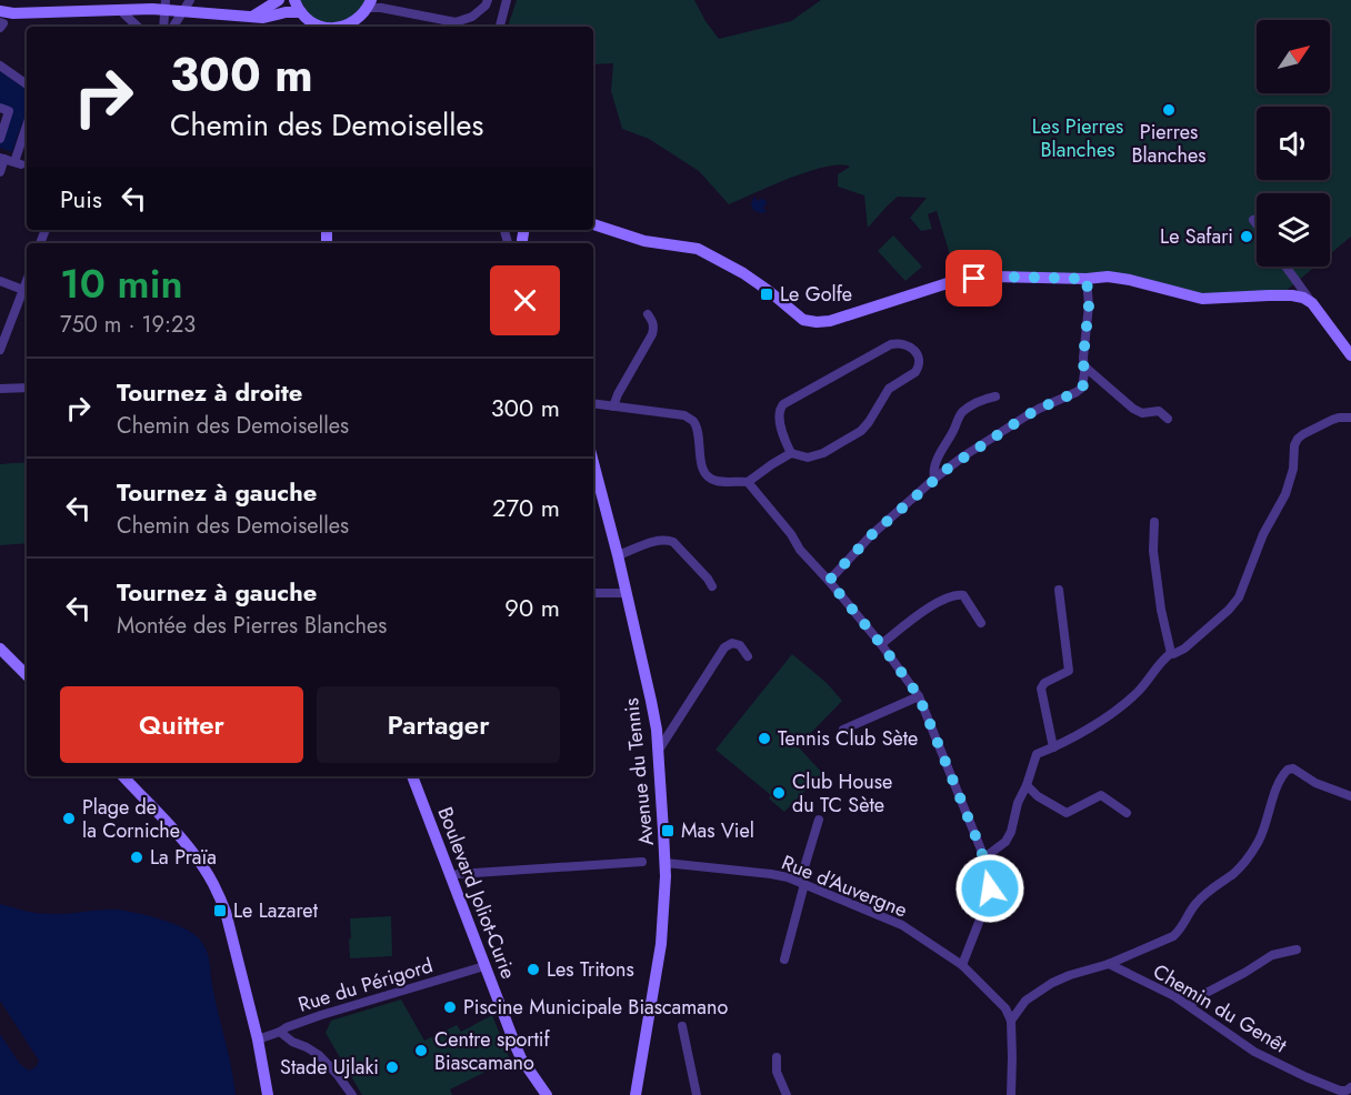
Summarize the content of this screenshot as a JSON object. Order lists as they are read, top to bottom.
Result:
{
  "streets": {
    "street": [
      "Avenue du Tennis",
      "Rue d'Auvergne",
      "Boulevard Joliot-Curie",
      "Rue du Périgord",
      "Chemin du Genêt"
    ]
  },
  "crossings": [
    ["Avenue du Tennis", "Rue d'Auvergne"],
    ["Boulevard Joliot-Curie", "Rue du Périgord"]
  ],
  "parks": ["Les Pierres Blanches"],
  "places": {
    "other": [
      "Pierres Blanches",
      "Le Safari",
      "Tennis Club Sète",
      "Club House du TC Sète",
      "Plage de la Corniche",
      "La Praïa",
      "Les Tritons",
      "Piscine Municipale Biascamano",
      "Centre sportif Biascamano",
      "Stade Ujlaki"
    ],
    "transit": ["Le Golfe", "Mas Viel", "Le Lazaret"]
  },
  "north": "top right",
  "page": {
    "turn": ["300 m", "Chemin des Demoiselles"],
    "then": "Puis",
    "heading": ["10 min", "750 m · 19:23"],
    "list": [
      {
        "name": "Tournez à droite",
        "note": "Chemin des Demoiselles",
        "value": "300 m"
      },
      {
        "name": "Tournez à gauche",
        "note": "Chemin des Demoiselles",
        "value": "270 m"
      },
      {
        "name": "Tournez à gauche",
        "note": "Montée des Pierres Blanches",
        "value": "90 m"
      }
    ],
    "buttons": ["Quitter", "Partager"]
  }
}
